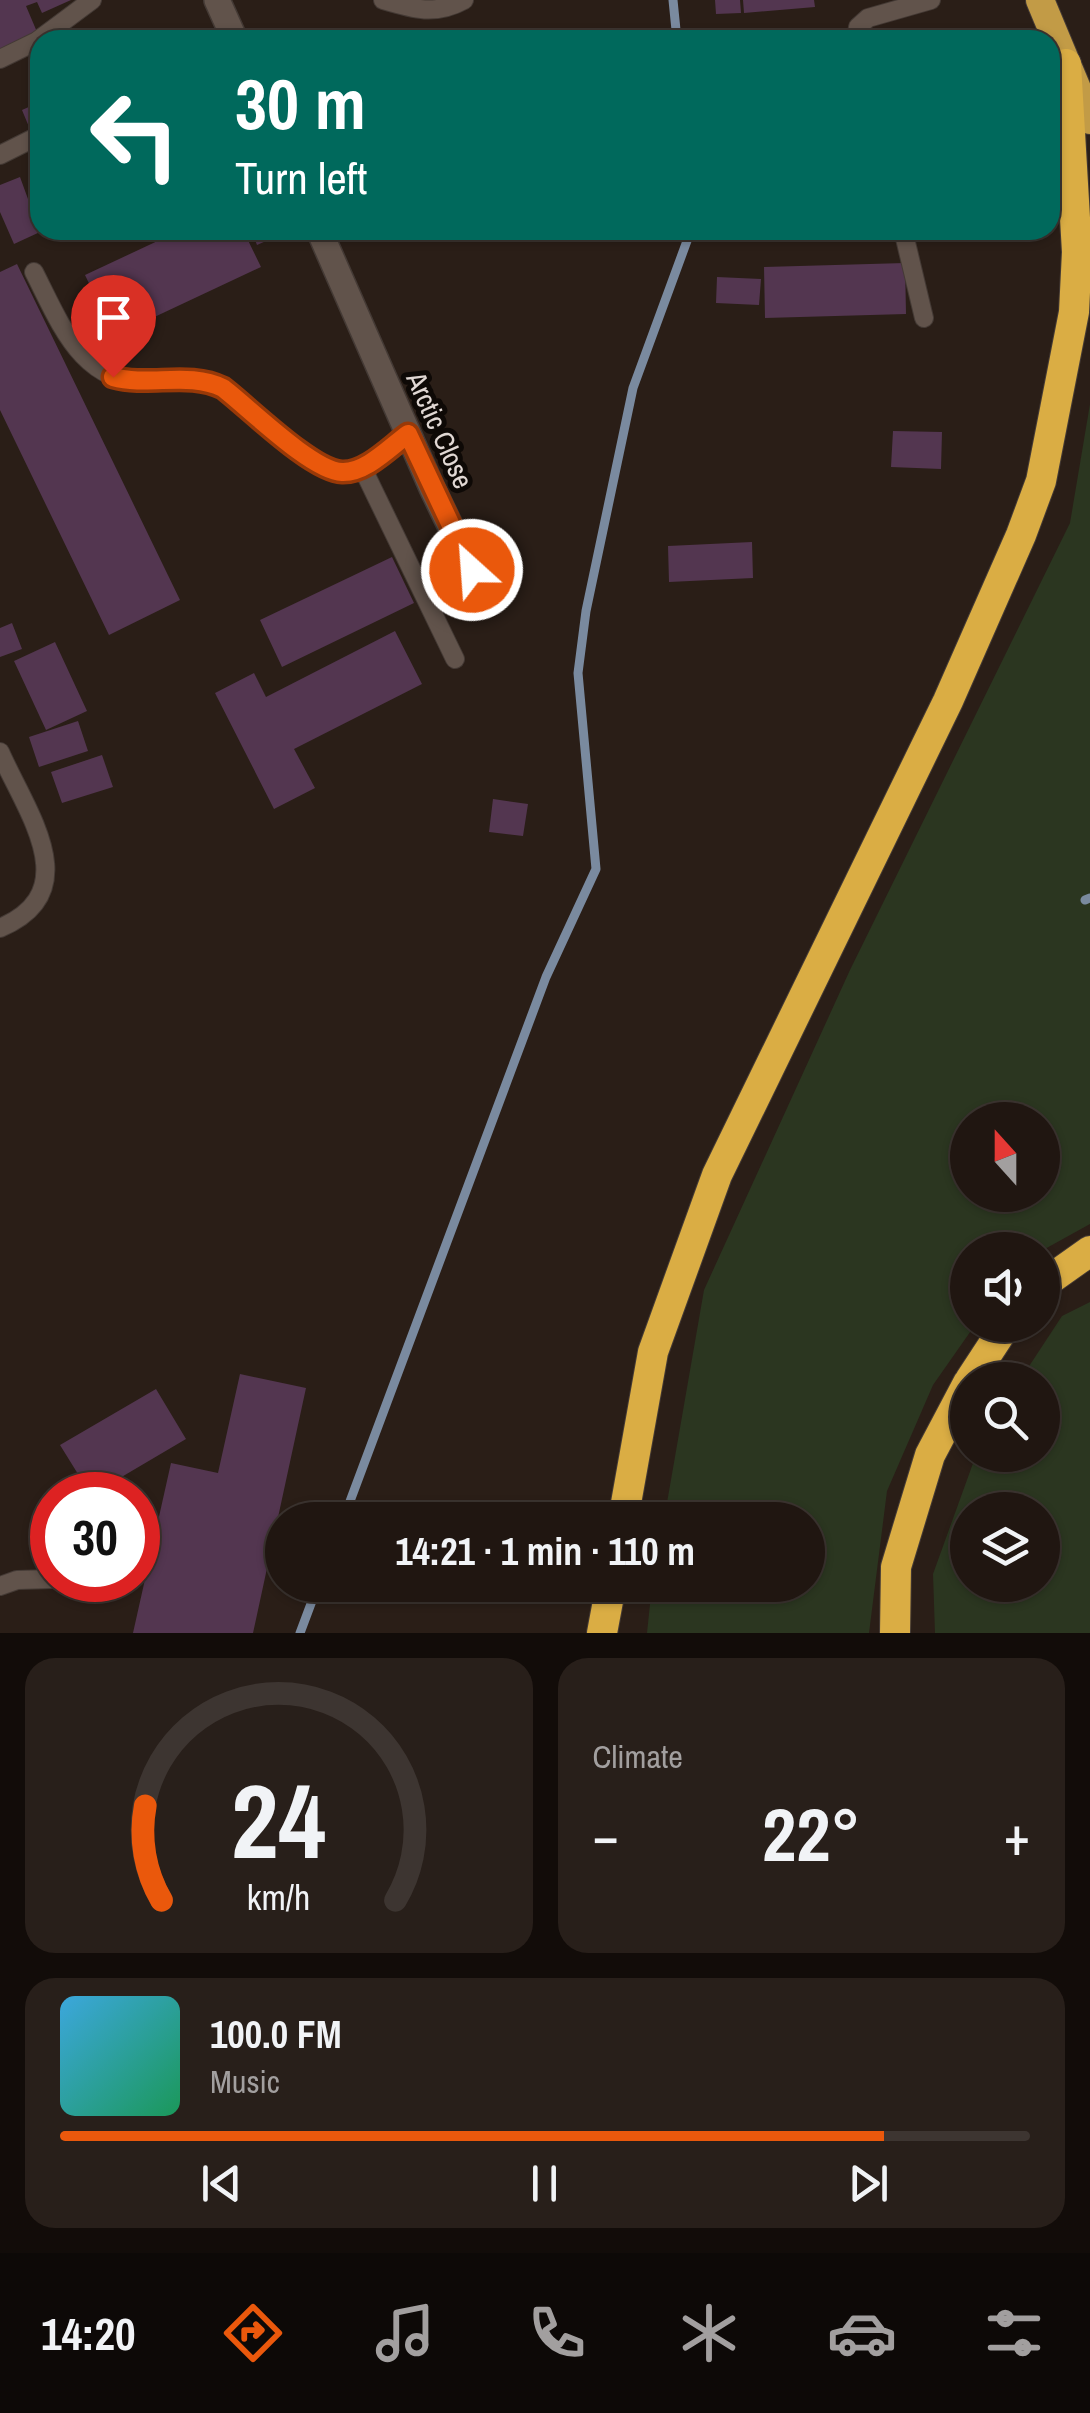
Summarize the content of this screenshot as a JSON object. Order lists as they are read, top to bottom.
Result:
{
  "streets": {
    "street": ["Arctic Close"]
  },
  "north": "top",
  "page": {
    "turn": ["30 m", "Turn left"],
    "limit": "30",
    "trip": "14:21 · 1 min · 110 m",
    "tile": "Climate",
    "heat": ["−", "22°", "+"],
    "song": ["100.0 FM", "Music"],
    "tabs": "14:20",
    "gauge": ["24", "km/h"]
  }
}
